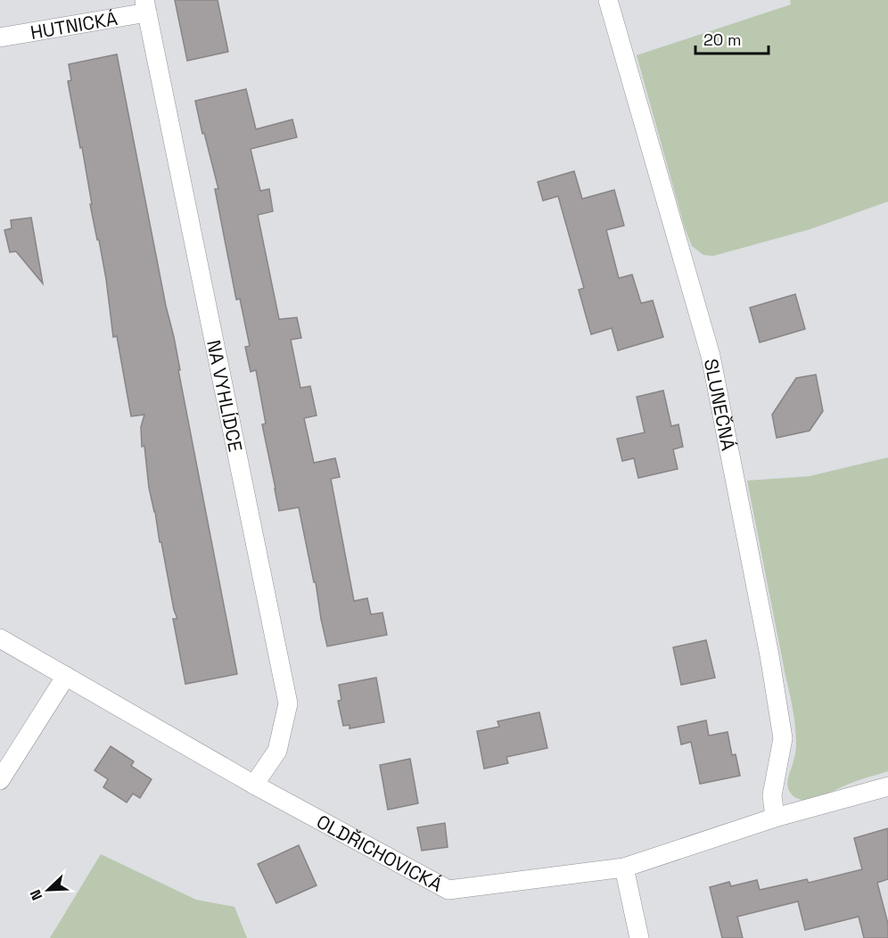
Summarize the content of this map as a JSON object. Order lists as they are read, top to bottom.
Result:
{
  "streets": {
    "street": [
      "HUTNICKÁ",
      "NA VYHLÍDCE",
      "SLUNEČNÁ",
      "OLDŘICHOVICKÁ"
    ]
  },
  "crossings": [
    ["HUTNICKÁ", "NA VYHLÍDCE"],
    ["NA VYHLÍDCE", "OLDŘICHOVICKÁ"],
    ["SLUNEČNÁ", "OLDŘICHOVICKÁ"]
  ],
  "scale_bar": "20 m",
  "north": "bottom left"
}
